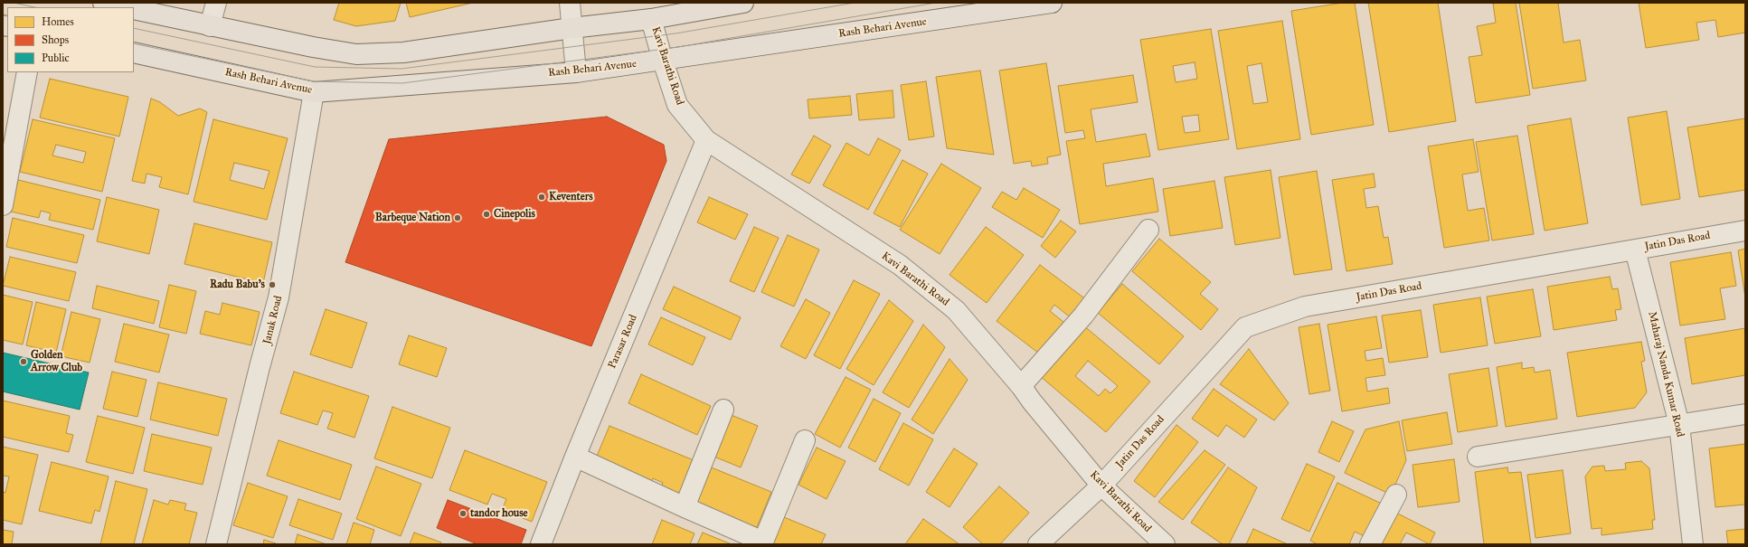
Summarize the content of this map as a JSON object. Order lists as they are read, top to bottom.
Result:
{
  "streets": {
    "main road": ["Rash Behari Avenue"],
    "street": [
      "Kavi Barathi Road",
      "Jatin Das Road",
      "Janak Road",
      "Parasar Road",
      "Maharaj Nanda Kumar Road"
    ]
  },
  "crossings": [
    ["Rash Behari Avenue", "Kavi Barathi Road"],
    ["Rash Behari Avenue", "Janak Road"],
    ["Kavi Barathi Road", "Jatin Das Road"],
    ["Kavi Barathi Road", "Parasar Road"],
    ["Jatin Das Road", "Maharaj Nanda Kumar Road"]
  ],
  "places": [
    "Keventers",
    "Cinepolis",
    "Barbeque Nation",
    "Radu Babu's",
    "Golden Arrow Club",
    "tandor house"
  ],
  "legend": ["Homes", "Shops", "Public"]
}
